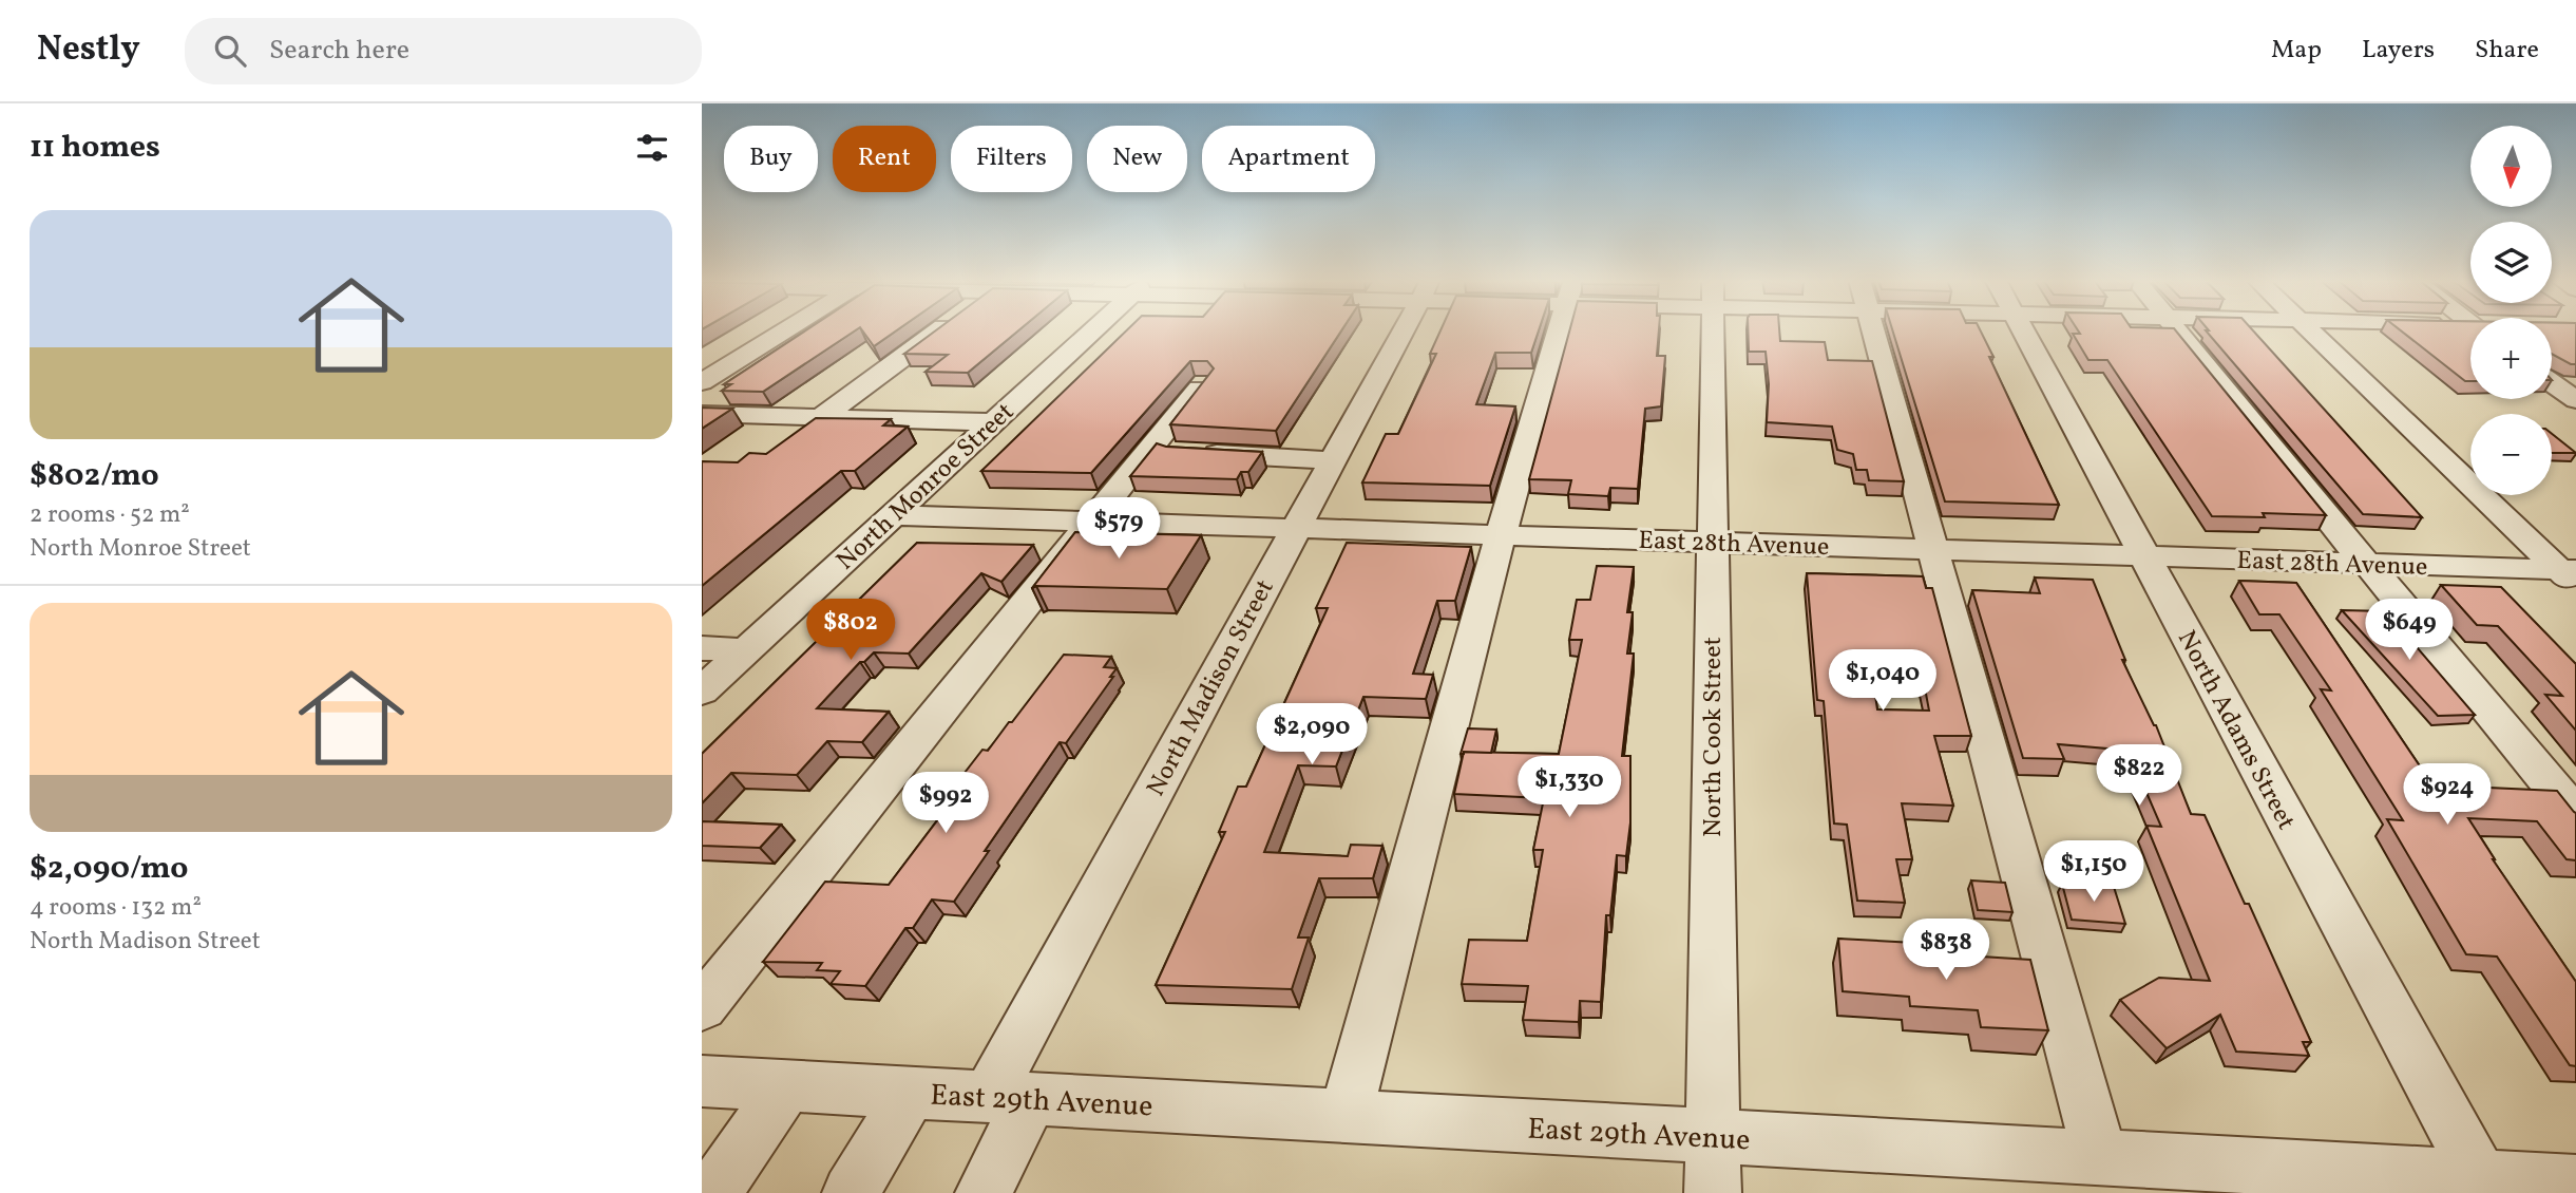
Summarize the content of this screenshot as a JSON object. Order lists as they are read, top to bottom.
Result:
{
  "streets": {
    "street": [
      "North Monroe Street",
      "East 28th Avenue",
      "North Madison Street",
      "North Adams Street",
      "North Cook Street",
      "East 29th Avenue"
    ]
  },
  "crossings": [
    ["North Monroe Street", "East 28th Avenue"],
    ["East 28th Avenue", "North Madison Street"],
    ["East 28th Avenue", "North Adams Street"],
    ["East 28th Avenue", "North Cook Street"],
    ["North Madison Street", "East 29th Avenue"],
    ["North Adams Street", "East 29th Avenue"],
    ["North Cook Street", "East 29th Avenue"]
  ],
  "north": "bottom",
  "page": {
    "header": "Nestly",
    "search": "Search here",
    "nav": ["Map", "Layers", "Share"],
    "heading": "11 homes",
    "map_buttons": ["+", "−"],
    "chip": [
      "Buy",
      "Rent",
      "Filters",
      "New",
      "Apartment"
    ],
    "list": [
      {
        "name": "$802/mo",
        "note": "2 rooms · 52 m² · North Monroe Street"
      },
      {
        "name": "$2,090/mo",
        "note": "4 rooms · 132 m² · North Madison Street"
      }
    ],
    "price": [
      "$579",
      "$802",
      "$649",
      "$1,040",
      "$2,090",
      "$822",
      "$1,330",
      "$924",
      "$992",
      "$1,150",
      "$838"
    ]
  }
}
